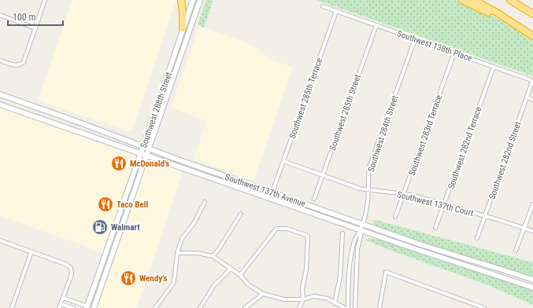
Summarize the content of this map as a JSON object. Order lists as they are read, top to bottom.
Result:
{
  "streets": {
    "main road": ["Southwest 288th Street", "Southwest 137th Avenue"],
    "street": [
      "Southwest 138th Place",
      "Southwest 285th Terrace",
      "Southwest 285th Street",
      "Southwest 284th Street",
      "Southwest 283rd Terrace",
      "Southwest 282nd Terrace",
      "Southwest 282nd Street",
      "Southwest 137th Court"
    ]
  },
  "crossings": [
    ["Southwest 138th Place", "Southwest 285th Terrace"],
    ["Southwest 138th Place", "Southwest 285th Street"],
    ["Southwest 138th Place", "Southwest 284th Street"],
    ["Southwest 138th Place", "Southwest 283rd Terrace"],
    ["Southwest 138th Place", "Southwest 282nd Terrace"],
    ["Southwest 138th Place", "Southwest 282nd Street"],
    ["Southwest 285th Terrace", "Southwest 137th Avenue"],
    ["Southwest 285th Terrace", "Southwest 137th Court"],
    ["Southwest 288th Street", "Southwest 137th Avenue"],
    ["Southwest 285th Street", "Southwest 137th Court"],
    ["Southwest 284th Street", "Southwest 137th Avenue"],
    ["Southwest 284th Street", "Southwest 137th Court"],
    ["Southwest 283rd Terrace", "Southwest 137th Court"],
    ["Southwest 282nd Terrace", "Southwest 137th Court"],
    ["Southwest 282nd Street", "Southwest 137th Court"]
  ],
  "places": {
    "restaurant": ["McDonald's", "Taco Bell", "Wendy's"],
    "fuel station": ["Walmart"]
  },
  "scale_bar": "100 m"
}
